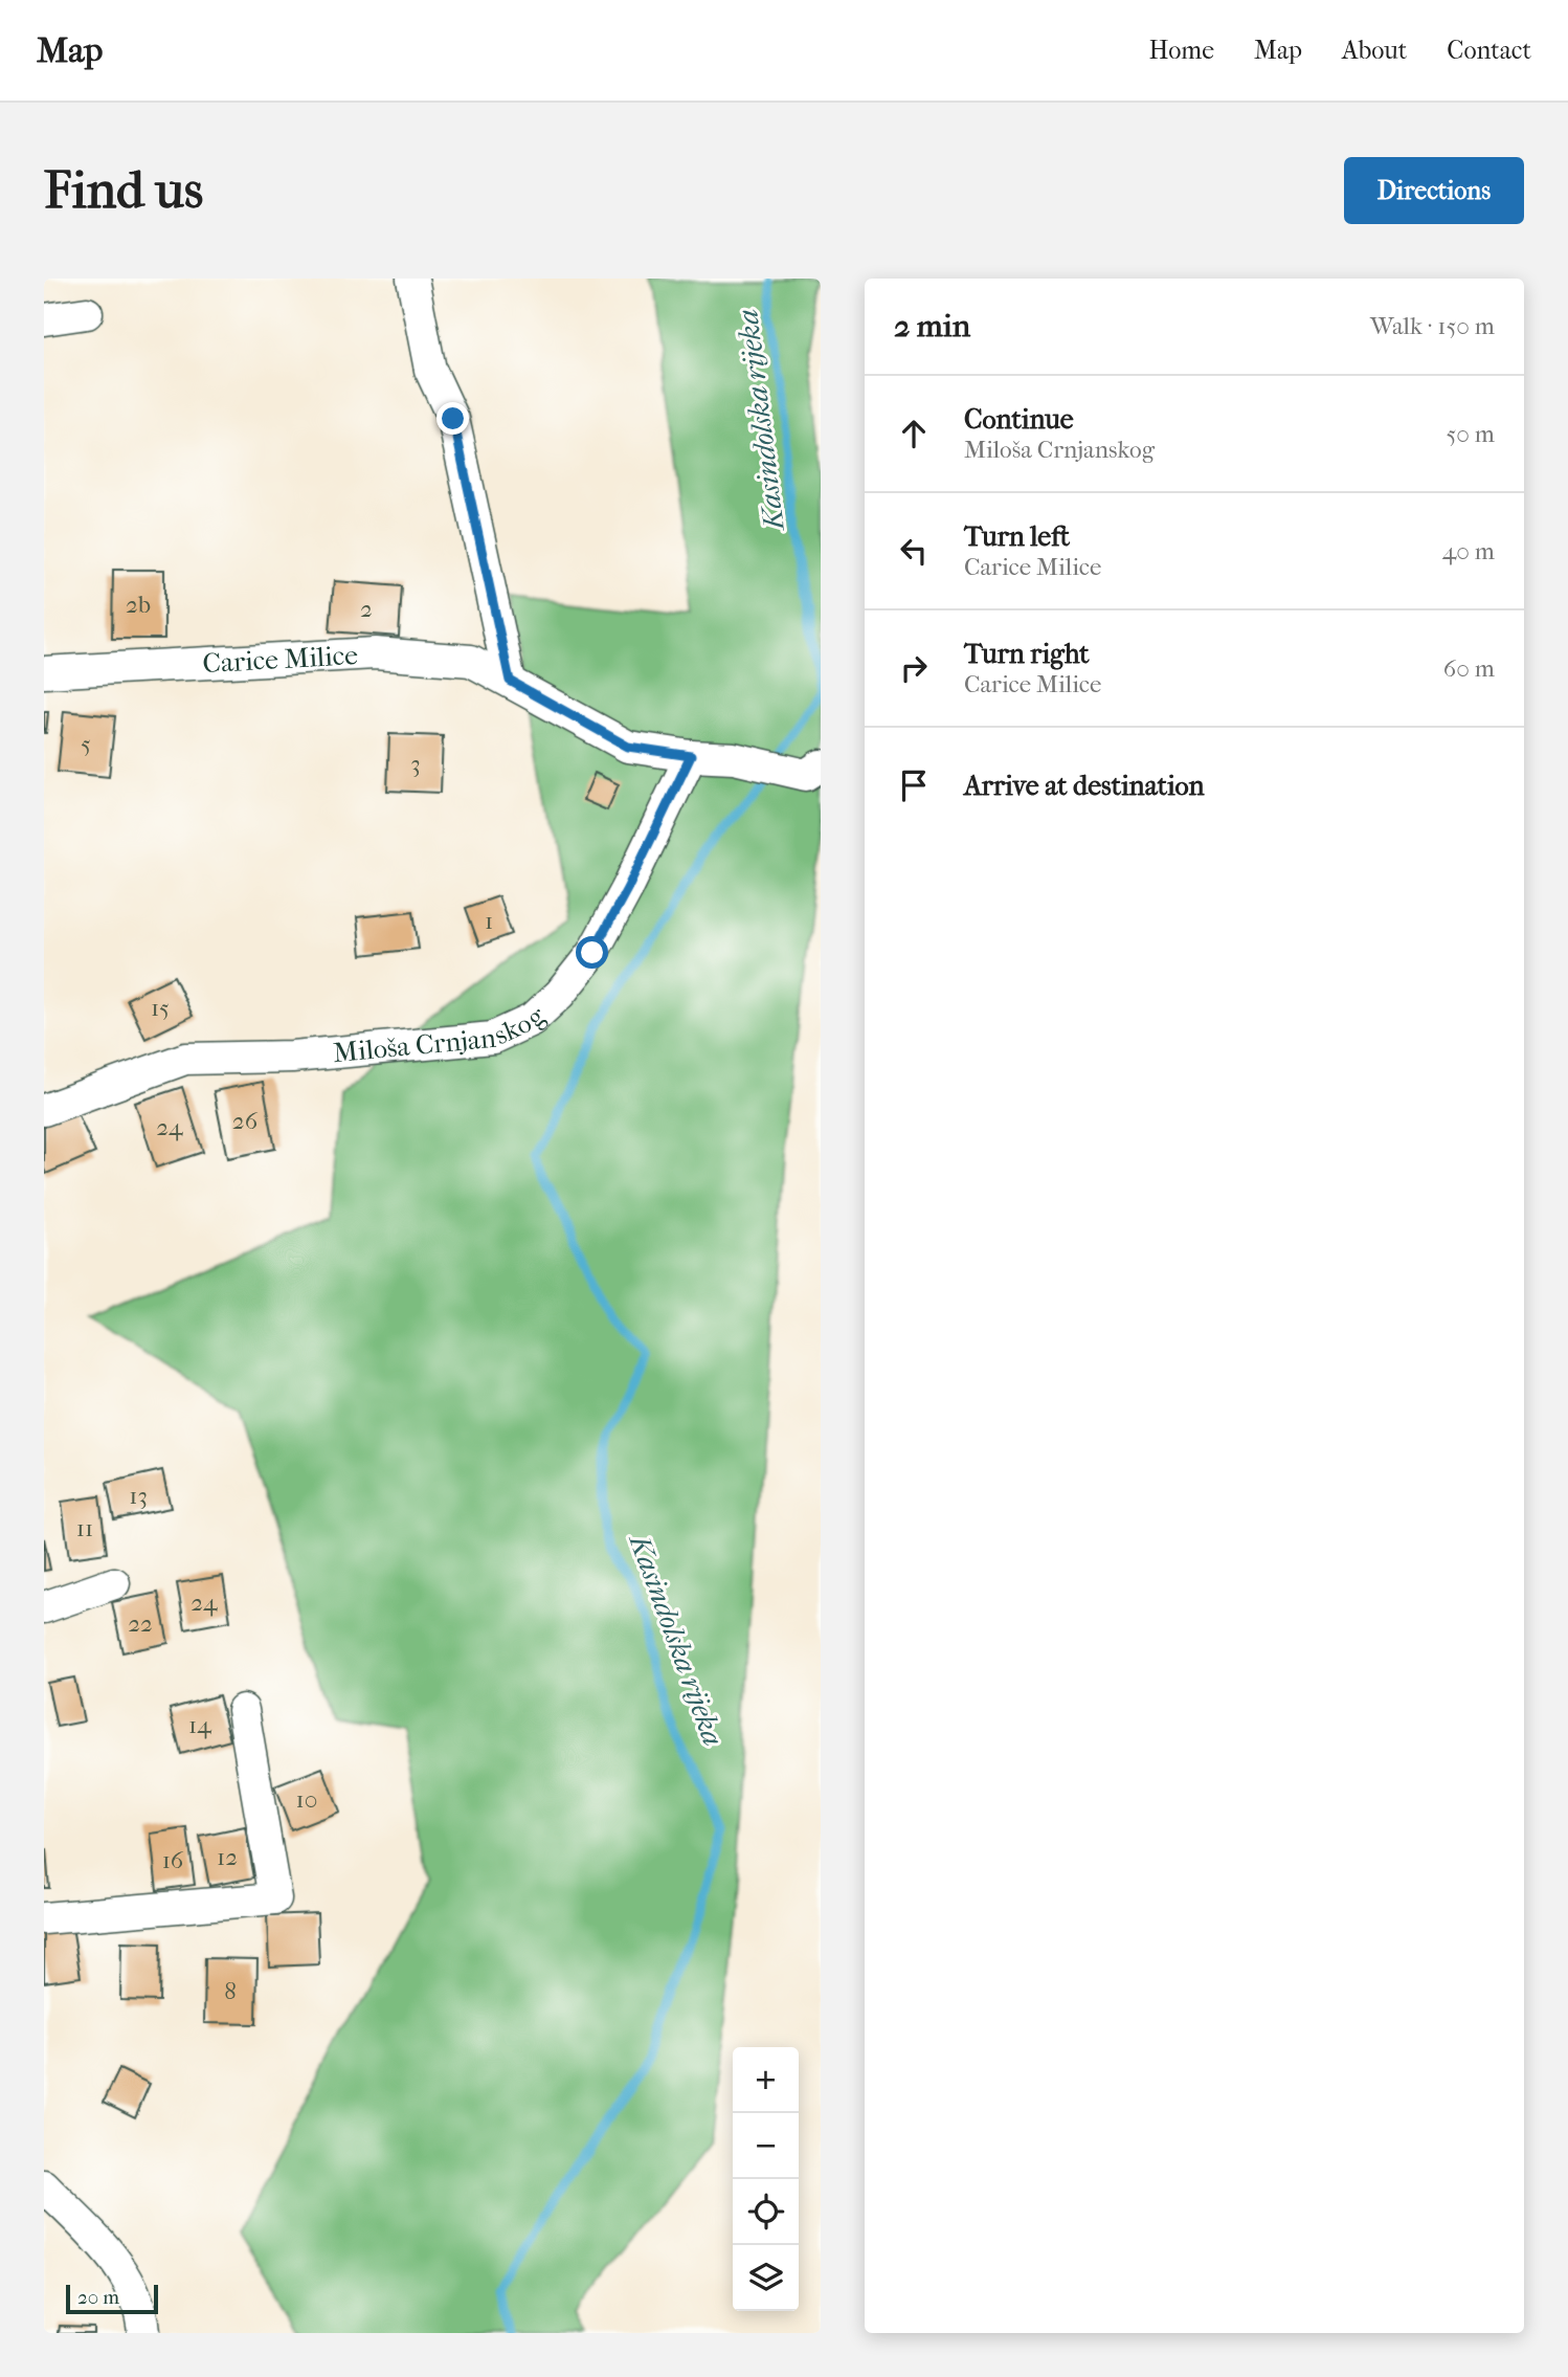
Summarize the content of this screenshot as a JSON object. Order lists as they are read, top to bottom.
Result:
{
  "streets": {
    "street": ["Carice Milice", "Miloša Crnjanskog"]
  },
  "crossings": [
    ["Carice Milice", "Miloša Crnjanskog"]
  ],
  "water": ["Kasindolska rijeka"],
  "house_numbers": [
    "2b",
    "2",
    "5",
    "3",
    "1",
    "15",
    "26",
    "24",
    "13",
    "11",
    "24",
    "22",
    "14",
    "10",
    "12",
    "16",
    "8"
  ],
  "scale_bar": "20 m",
  "page": {
    "header": "Map",
    "nav": [
      "Home",
      "Map",
      "About",
      "Contact"
    ],
    "buttons": "Directions",
    "title": "Find us",
    "heading": ["2 min", "Walk · 150 m"],
    "list": [
      ["Continue", "Miloša Crnjanskog", "50 m"],
      ["Turn left", "Carice Milice", "40 m"],
      ["Turn right", "Carice Milice", "60 m"],
      "Arrive at destination"
    ],
    "map_buttons": ["+", "−"],
    "scale": "20 m"
  }
}
